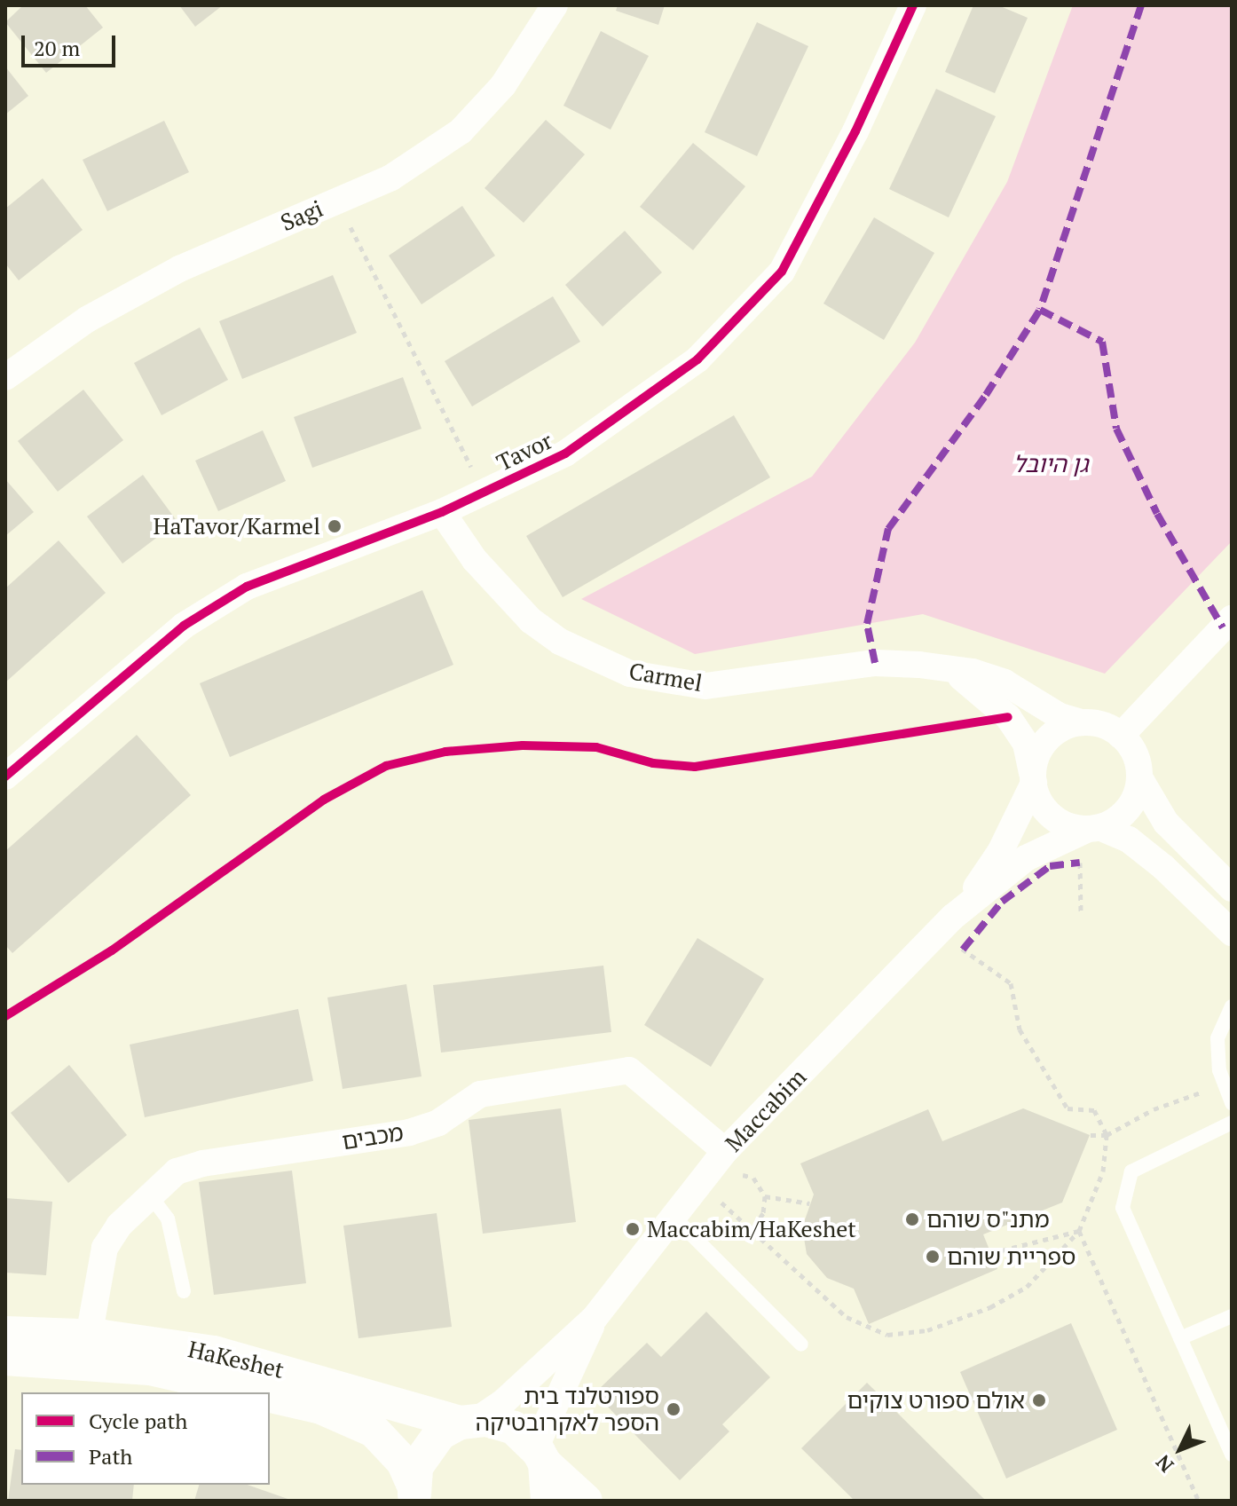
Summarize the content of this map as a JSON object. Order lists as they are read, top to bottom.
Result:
{
  "streets": {
    "street": [
      "Sagi",
      "Tavor",
      "Carmel",
      "Maccabim",
      "מכבים",
      "HaKeshet"
    ]
  },
  "crossings": [
    ["Tavor", "Carmel"],
    ["Carmel", "Maccabim"],
    ["Maccabim", "מכבים"],
    ["Maccabim", "HaKeshet"],
    ["מכבים", "HaKeshet"]
  ],
  "parks": ["גן היובל"],
  "places": [
    "HaTavor/Karmel",
    "מתנ\"ס שוהם",
    "Maccabim/HaKeshet",
    "ספריית שוהם",
    "אולם ספורט צוקים",
    "ספורטלנד בית הספר לאקרובטיקה"
  ],
  "legend": ["Cycle path", "Path"],
  "scale_bar": "20 m",
  "north": "bottom left"
}
